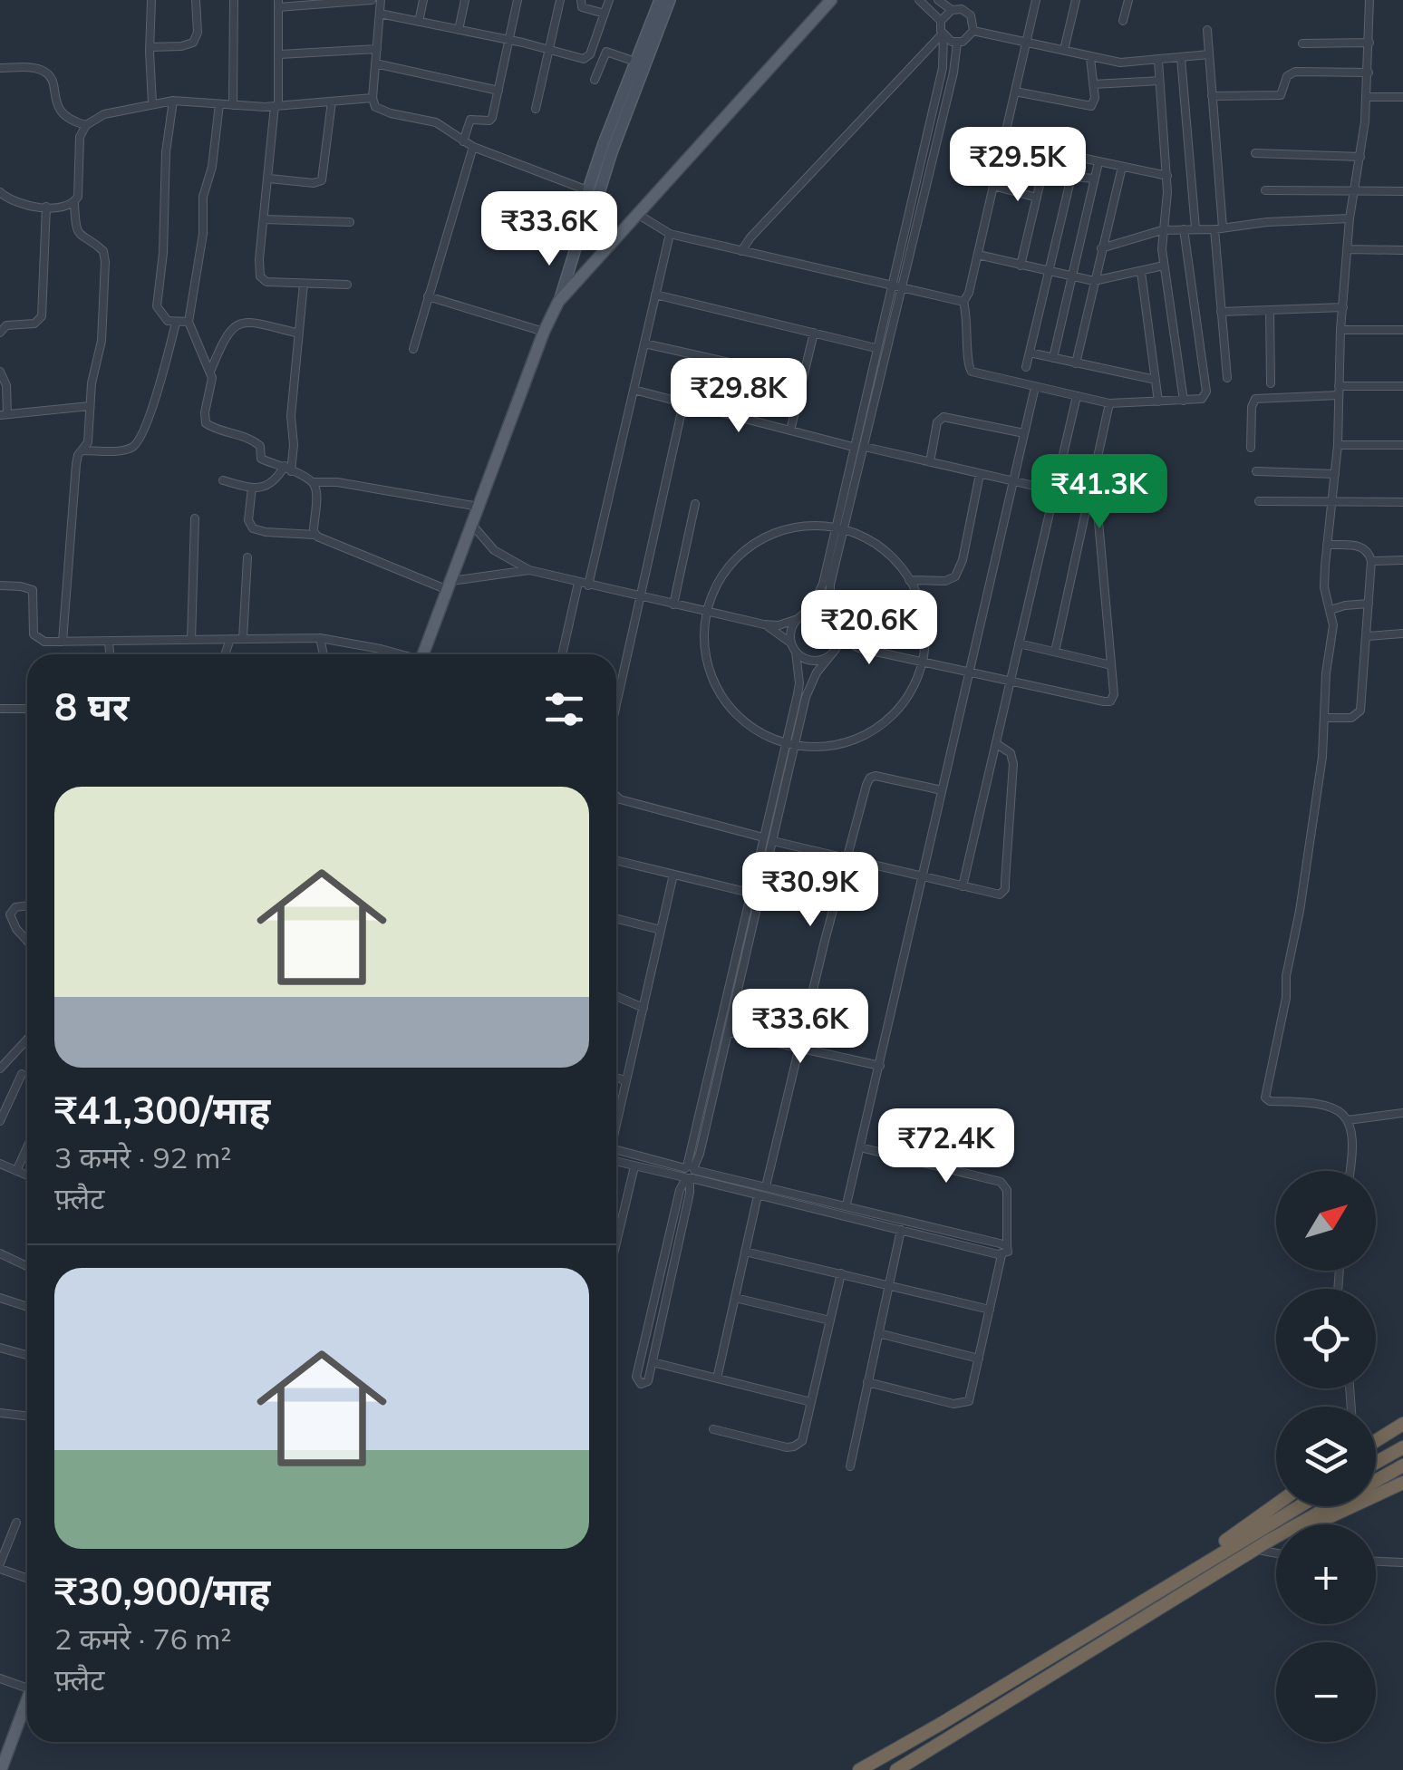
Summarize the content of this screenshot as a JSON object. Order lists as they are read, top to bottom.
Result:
{
  "north": "top right",
  "page": {
    "price": [
      "₹29.5K",
      "₹33.6K",
      "₹29.8K",
      "₹41.3K",
      "₹20.6K",
      "₹30.9K",
      "₹33.6K",
      "₹72.4K"
    ],
    "heading": "8 घर",
    "list": [
      {
        "name": "₹41,300/माह",
        "note": "3 कमरे · 92 m² · फ़्लैट"
      },
      {
        "name": "₹30,900/माह",
        "note": "2 कमरे · 76 m² · फ़्लैट"
      }
    ],
    "map_buttons": ["+", "−"]
  }
}
